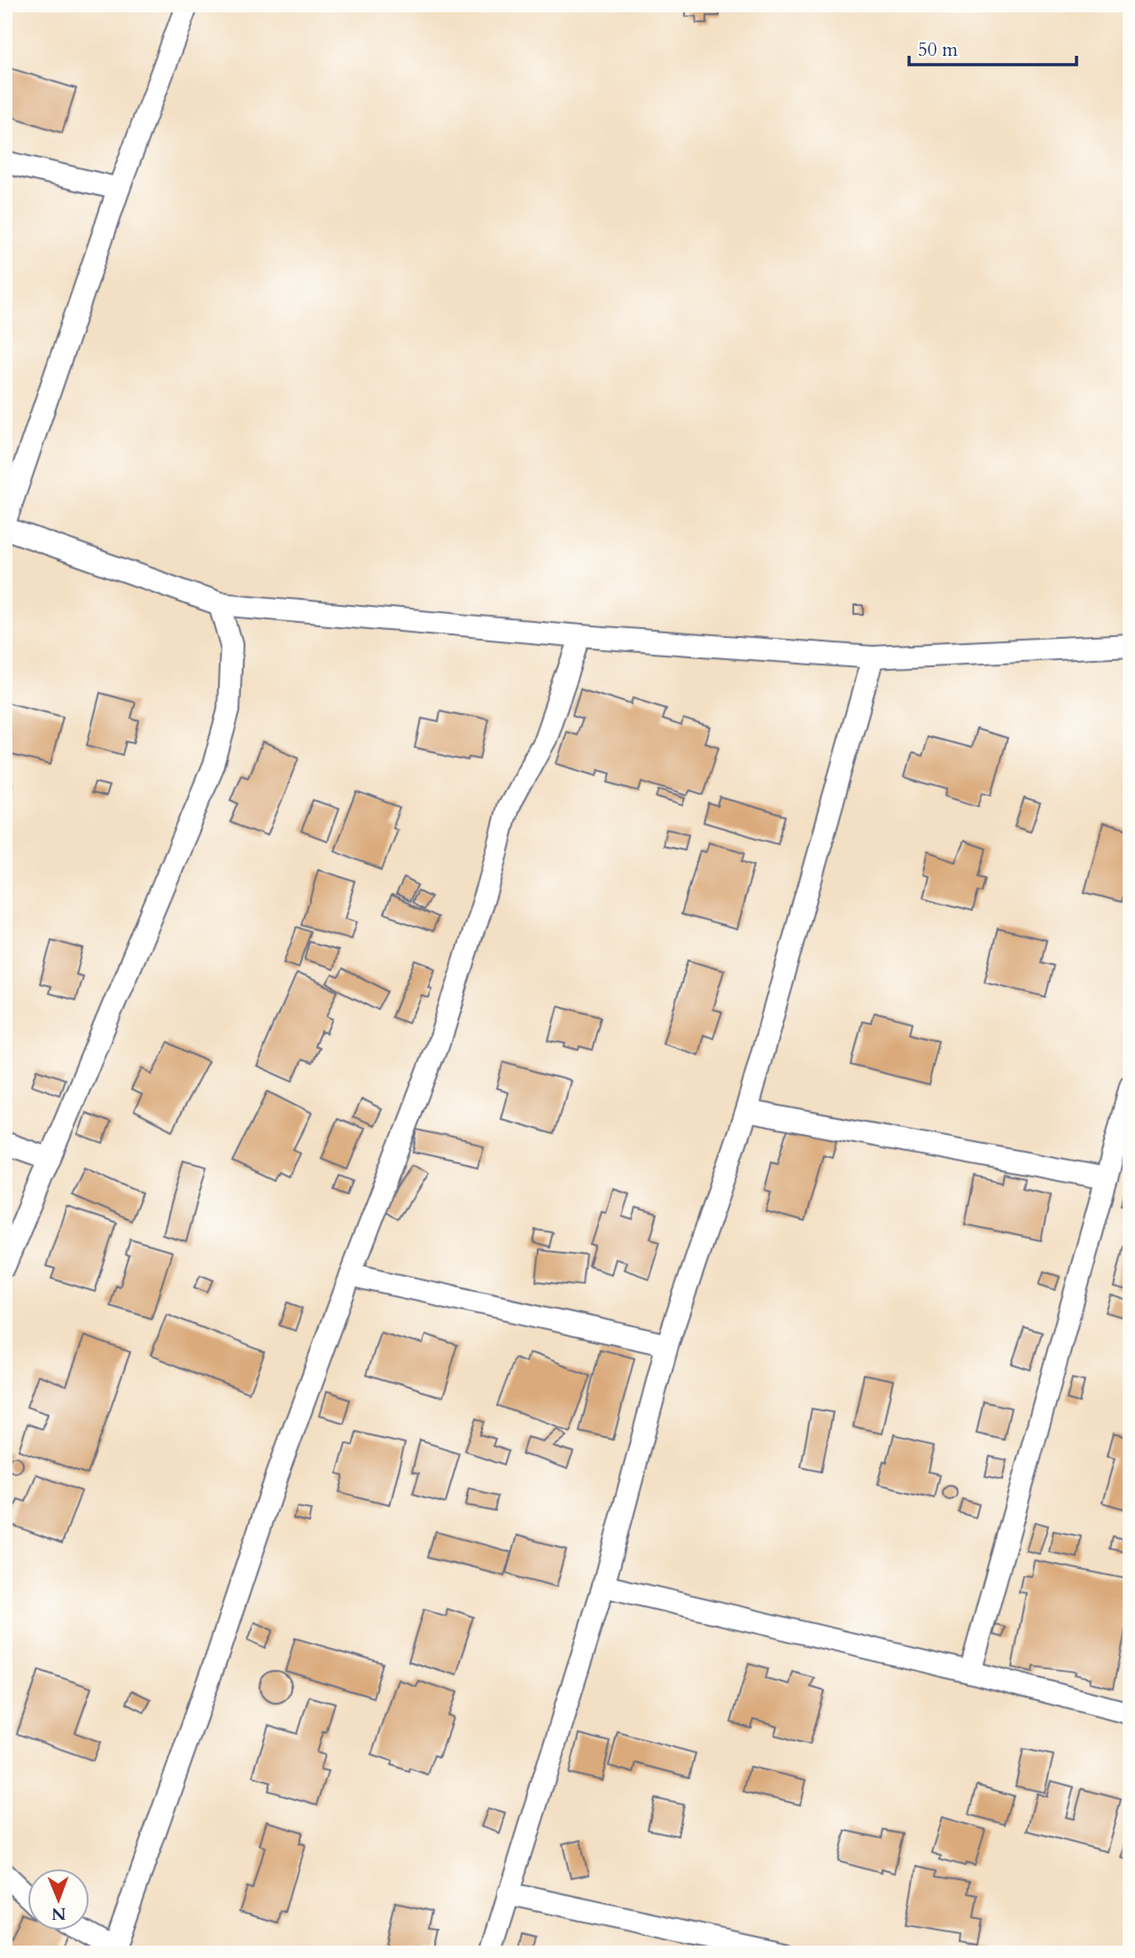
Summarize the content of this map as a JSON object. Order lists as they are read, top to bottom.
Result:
{
  "scale_bar": "50 m",
  "north": "bottom"
}
